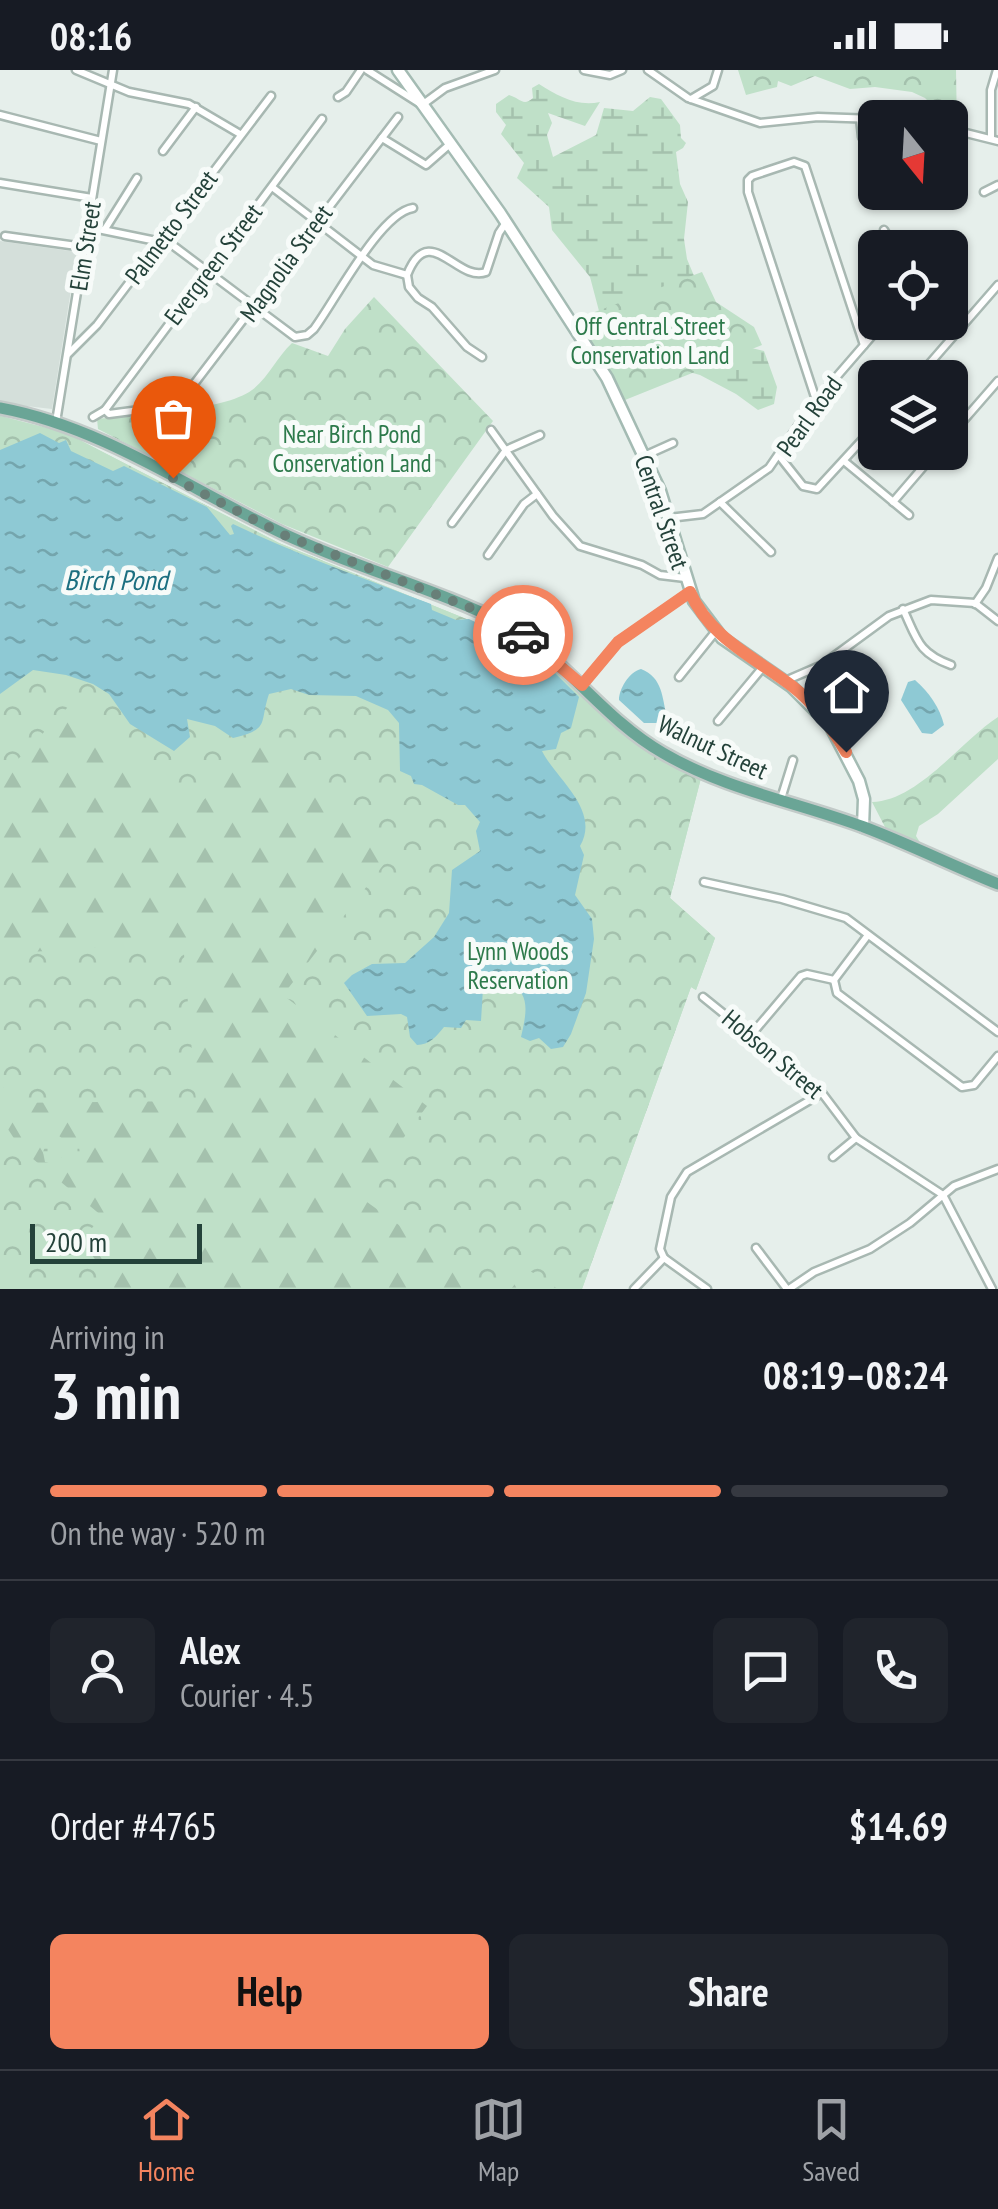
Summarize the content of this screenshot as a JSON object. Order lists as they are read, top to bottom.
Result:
{
  "streets": {
    "main road": ["Walnut Street"],
    "street": [
      "Palmetto Street",
      "Elm Street",
      "Magnolia Street",
      "Evergreen Street",
      "Pearl Road",
      "Central Street",
      "Hobson Street"
    ]
  },
  "crossings": [
    ["Palmetto Street", "Elm Street"],
    ["Elm Street", "Walnut Street"],
    ["Magnolia Street", "Evergreen Street"],
    ["Pearl Road", "Central Street"],
    ["Central Street", "Walnut Street"]
  ],
  "water": ["Birch Pond"],
  "parks": ["Off Central Street Conservation Land", "Near Birch Pond Conservation Land", "Lynn Woods Reservation"],
  "scale_bar": "200 m",
  "north": "bottom",
  "page": {
    "status": "08:16",
    "scale": "200 m",
    "heading": ["3 min", "Arriving in", "08:19–08:24"],
    "panel": [
      "Alex",
      "Courier · 4.5",
      "Order #4765",
      "$14.69"
    ],
    "bar": "On the way · 520 m",
    "buttons": ["Help", "Share"],
    "tabs": ["Home", "Map", "Saved"]
  }
}
